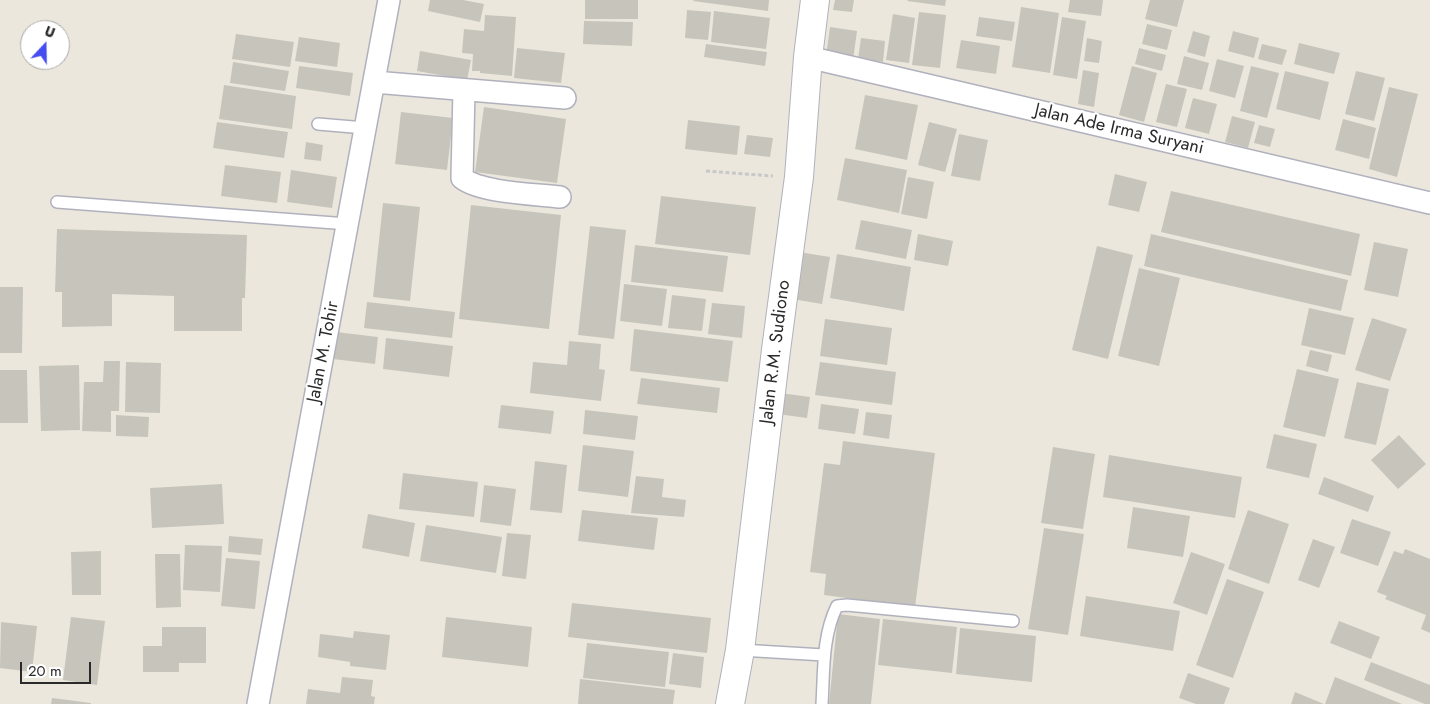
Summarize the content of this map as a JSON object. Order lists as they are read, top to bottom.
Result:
{
  "streets": {
    "street": ["Jalan Ade Irma Suryani", "Jalan M. Tohir", "Jalan R.M. Sudiono"]
  },
  "crossings": [
    ["Jalan Ade Irma Suryani", "Jalan R.M. Sudiono"]
  ],
  "scale_bar": "20 m",
  "north": "top"
}
